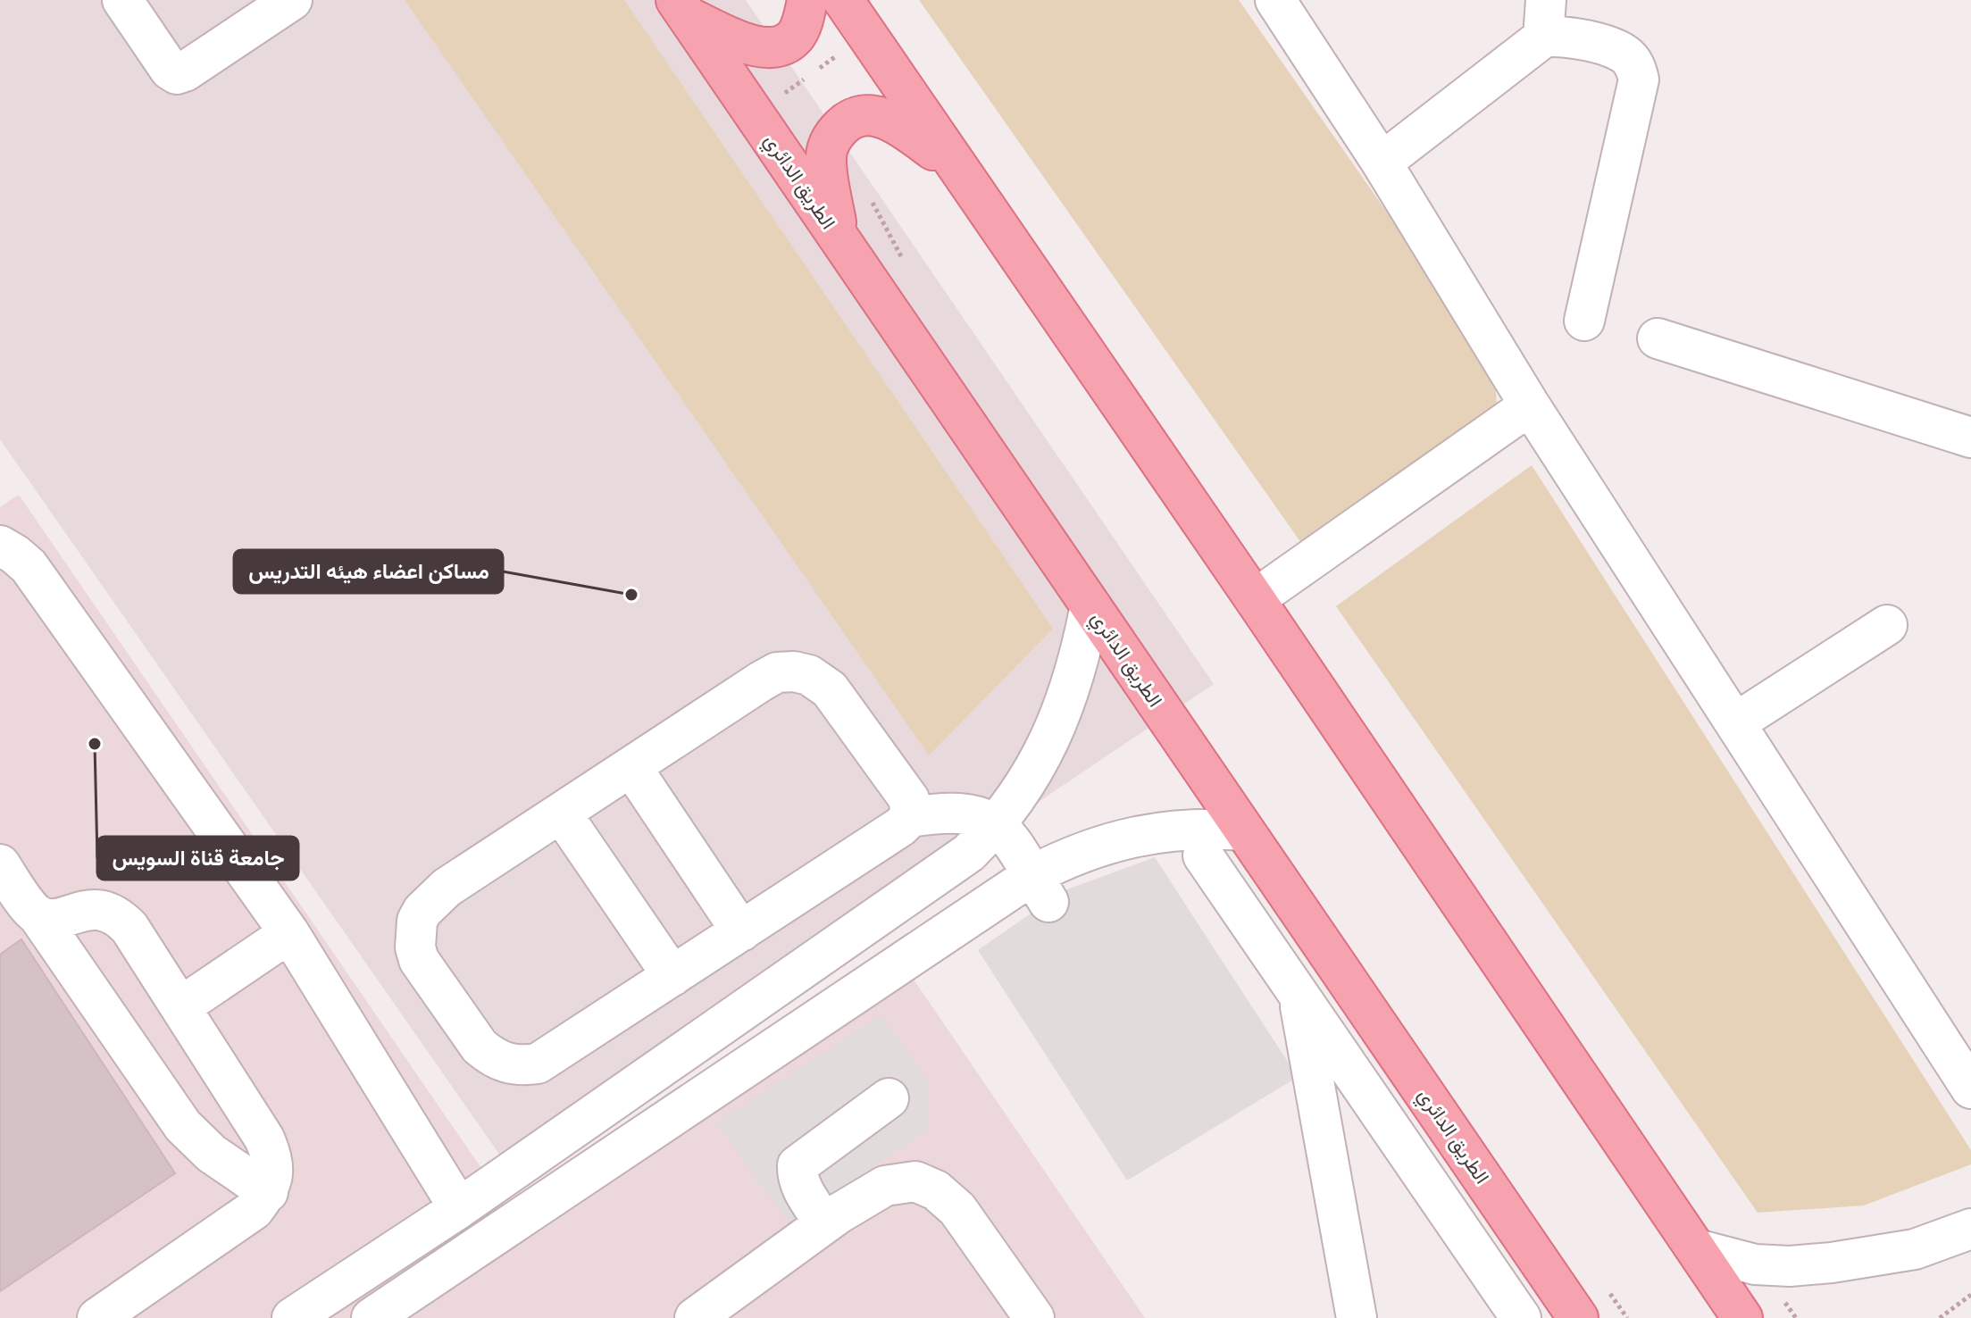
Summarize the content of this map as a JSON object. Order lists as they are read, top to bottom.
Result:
{
  "streets": {
    "main road": ["الطريق الدائري"]
  },
  "places": ["مساكن اعضاء هيئه التدريس", "جامعة قناة السويس"]
}
